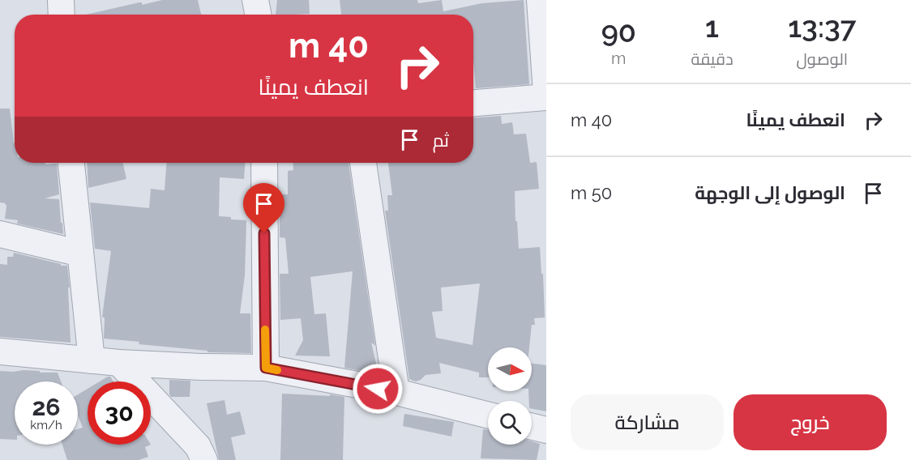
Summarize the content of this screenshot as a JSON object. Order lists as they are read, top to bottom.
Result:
{
  "north": "right",
  "page": {
    "eta": [
      "13:37",
      "الوصول",
      "1",
      "دقيقة",
      "90",
      "m"
    ],
    "turn": ["40 m", "انعطف يمينًا"],
    "list": [
      {
        "name": "انعطف يمينًا",
        "value": "40 m"
      },
      {
        "name": "الوصول إلى الوجهة",
        "value": "50 m"
      }
    ],
    "then": "ثم",
    "speed": "26 km/h",
    "limit": "30",
    "buttons": ["خروج", "مشاركة"]
  }
}
